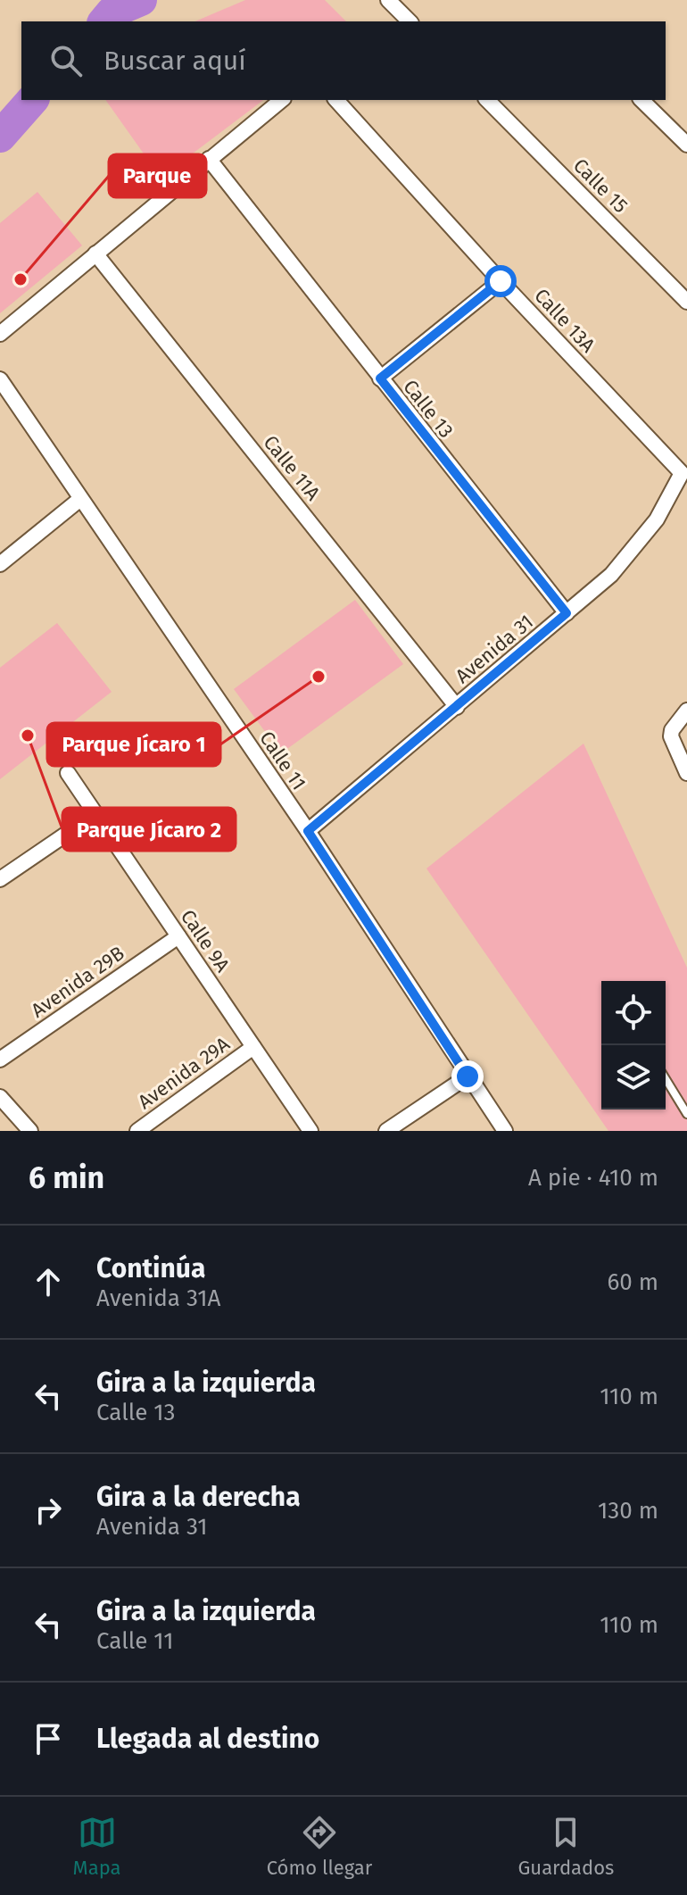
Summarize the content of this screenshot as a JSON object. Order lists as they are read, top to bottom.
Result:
{
  "streets": {
    "street": [
      "Calle 15",
      "Calle 13A",
      "Calle 13",
      "Calle 11A",
      "Avenida 31",
      "Calle 11",
      "Calle 9A",
      "Avenida 29B",
      "Avenida 29A"
    ]
  },
  "crossings": [
    ["Calle 13A", "Avenida 31"],
    ["Calle 13", "Avenida 31"],
    ["Calle 11A", "Avenida 31"],
    ["Avenida 31", "Calle 11"],
    ["Calle 9A", "Avenida 29B"],
    ["Calle 9A", "Avenida 29A"]
  ],
  "places": ["Parque", "Parque Jícaro 1", "Parque Jícaro 2"],
  "page": {
    "search": "Buscar aquí",
    "heading": ["6 min", "A pie · 410 m"],
    "list": [
      ["Continúa", "Avenida 31A", "60 m"],
      ["Gira a la izquierda", "Calle 13", "110 m"],
      ["Gira a la derecha", "Avenida 31", "130 m"],
      ["Gira a la izquierda", "Calle 11", "110 m"],
      "Llegada al destino"
    ],
    "nav": ["Mapa", "Cómo llegar", "Guardados"]
  }
}
